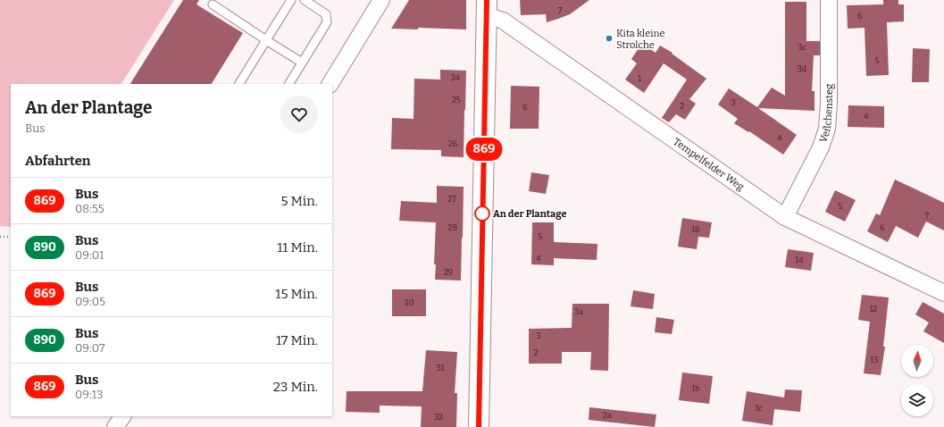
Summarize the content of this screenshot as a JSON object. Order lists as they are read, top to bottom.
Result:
{
  "streets": {
    "street": ["Veilchensteg", "Tempelfelder Weg"]
  },
  "crossings": [
    ["Veilchensteg", "Tempelfelder Weg"]
  ],
  "places": ["Kita kleine Strolche", "An der Plantage"],
  "lines": ["bus line 869"],
  "house_numbers": [
    "7",
    "6",
    "3c",
    "5",
    "3d",
    "24",
    "1",
    "25",
    "3",
    "2",
    "6",
    "4",
    "4",
    "26",
    "27",
    "5",
    "7",
    "28",
    "6",
    "18",
    "5",
    "4",
    "14",
    "29",
    "30",
    "12",
    "3a",
    "3",
    "2",
    "13",
    "31",
    "1b",
    "1c",
    "2a",
    "32"
  ],
  "north": "top",
  "page": {
    "on_map": "869",
    "heading": [
      ["An der Plantage", "Bus"],
      "Abfahrten"
    ],
    "list": [
      {
        "mark": "869",
        "name": "Bus",
        "note": "08:55",
        "value": "5 Min."
      },
      {
        "mark": "890",
        "name": "Bus",
        "note": "09:01",
        "value": "11 Min."
      },
      {
        "mark": "869",
        "name": "Bus",
        "note": "09:05",
        "value": "15 Min."
      },
      {
        "mark": "890",
        "name": "Bus",
        "note": "09:07",
        "value": "17 Min."
      },
      {
        "mark": "869",
        "name": "Bus",
        "note": "09:13",
        "value": "23 Min."
      }
    ]
  }
}
